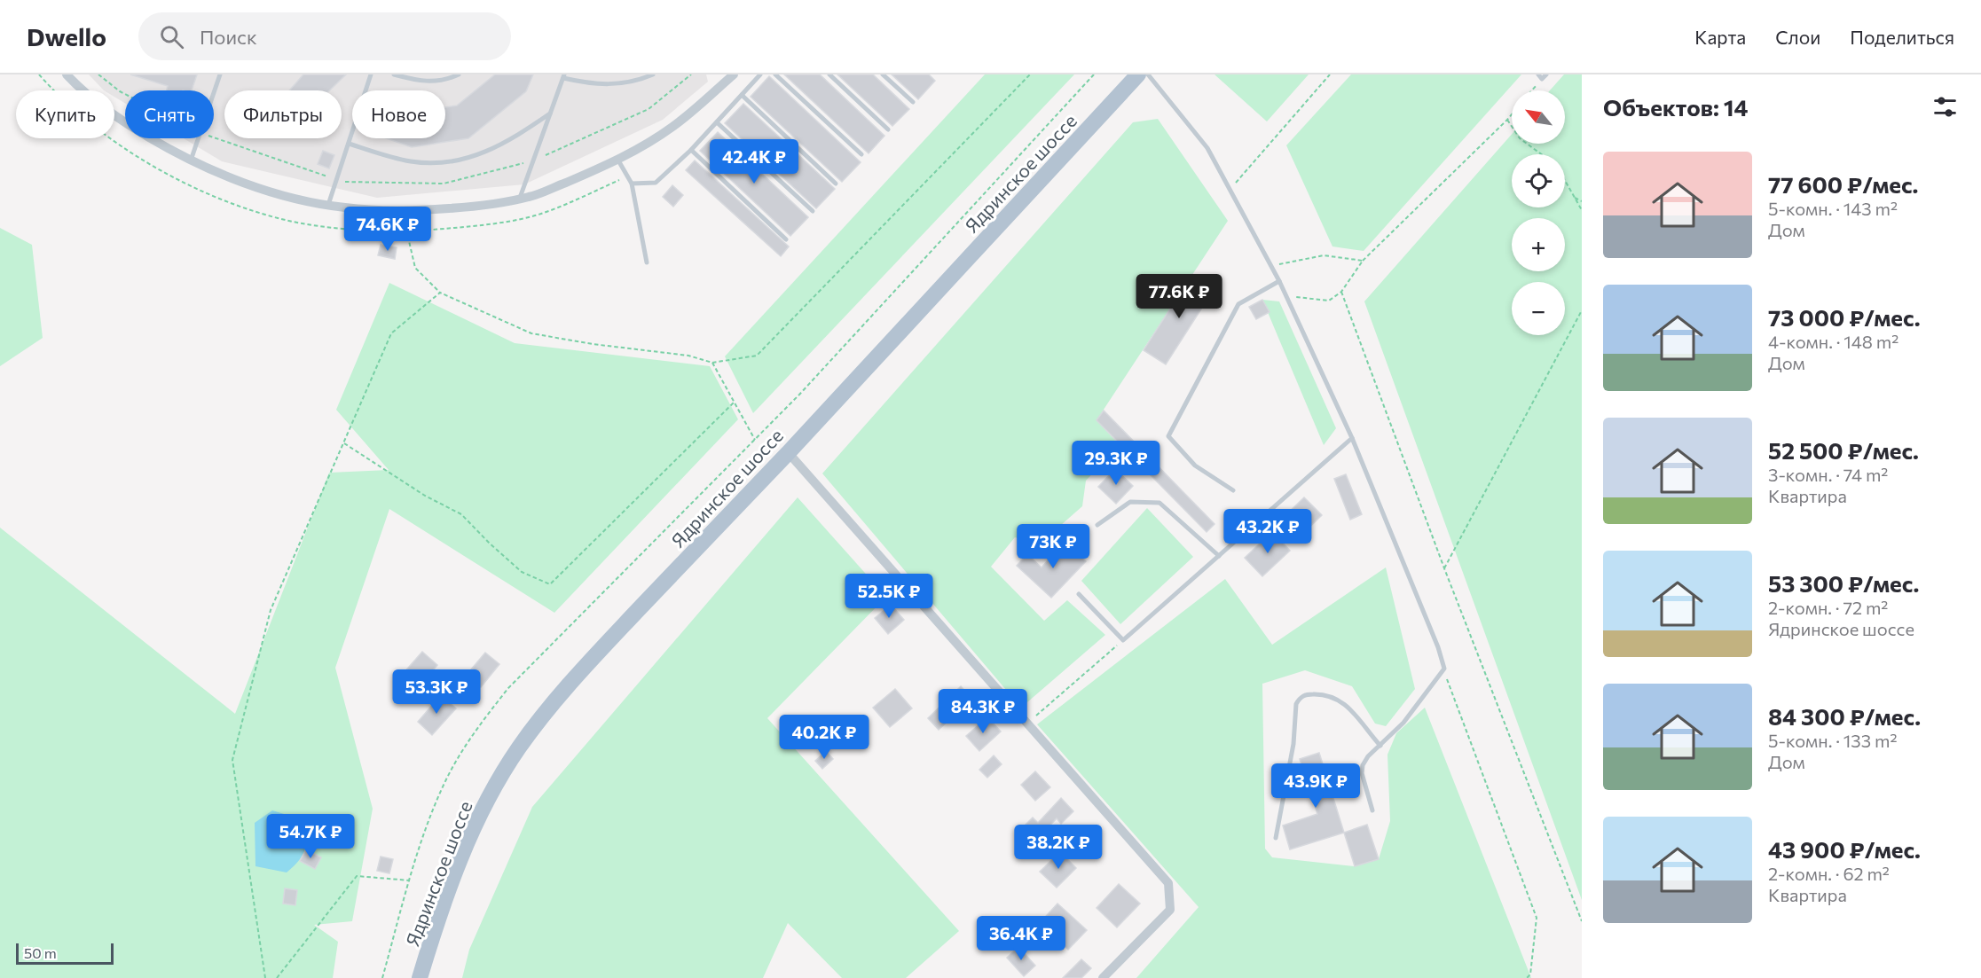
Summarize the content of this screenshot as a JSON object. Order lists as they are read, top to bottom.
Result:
{
  "streets": {
    "main road": ["Ядринское шоссе"]
  },
  "scale_bar": "50 m",
  "north": "top left",
  "page": {
    "header": "Dwello",
    "search": "Поиск",
    "nav": ["Карта", "Слои", "Поделиться"],
    "heading": "Объектов: 14",
    "map_buttons": ["+", "−"],
    "chip": [
      "Купить",
      "Снять",
      "Фильтры",
      "Новое"
    ],
    "list": [
      {
        "name": "77 600 ₽/мес.",
        "note": "5-комн. · 143 m² · Дом"
      },
      {
        "name": "73 000 ₽/мес.",
        "note": "4-комн. · 148 m² · Дом"
      },
      {
        "name": "52 500 ₽/мес.",
        "note": "3-комн. · 74 m² · Квартира"
      },
      {
        "name": "53 300 ₽/мес.",
        "note": "2-комн. · 72 m² · Ядринское шоссе"
      },
      {
        "name": "84 300 ₽/мес.",
        "note": "5-комн. · 133 m² · Дом"
      },
      {
        "name": "43 900 ₽/мес.",
        "note": "2-комн. · 62 m² · Квартира"
      }
    ],
    "price": [
      "42.4K ₽",
      "74.6K ₽",
      "77.6K ₽",
      "29.3K ₽",
      "43.2K ₽",
      "73K ₽",
      "52.5K ₽",
      "53.3K ₽",
      "84.3K ₽",
      "40.2K ₽",
      "43.9K ₽",
      "54.7K ₽",
      "38.2K ₽",
      "36.4K ₽"
    ],
    "scale": "50 m"
  }
}
